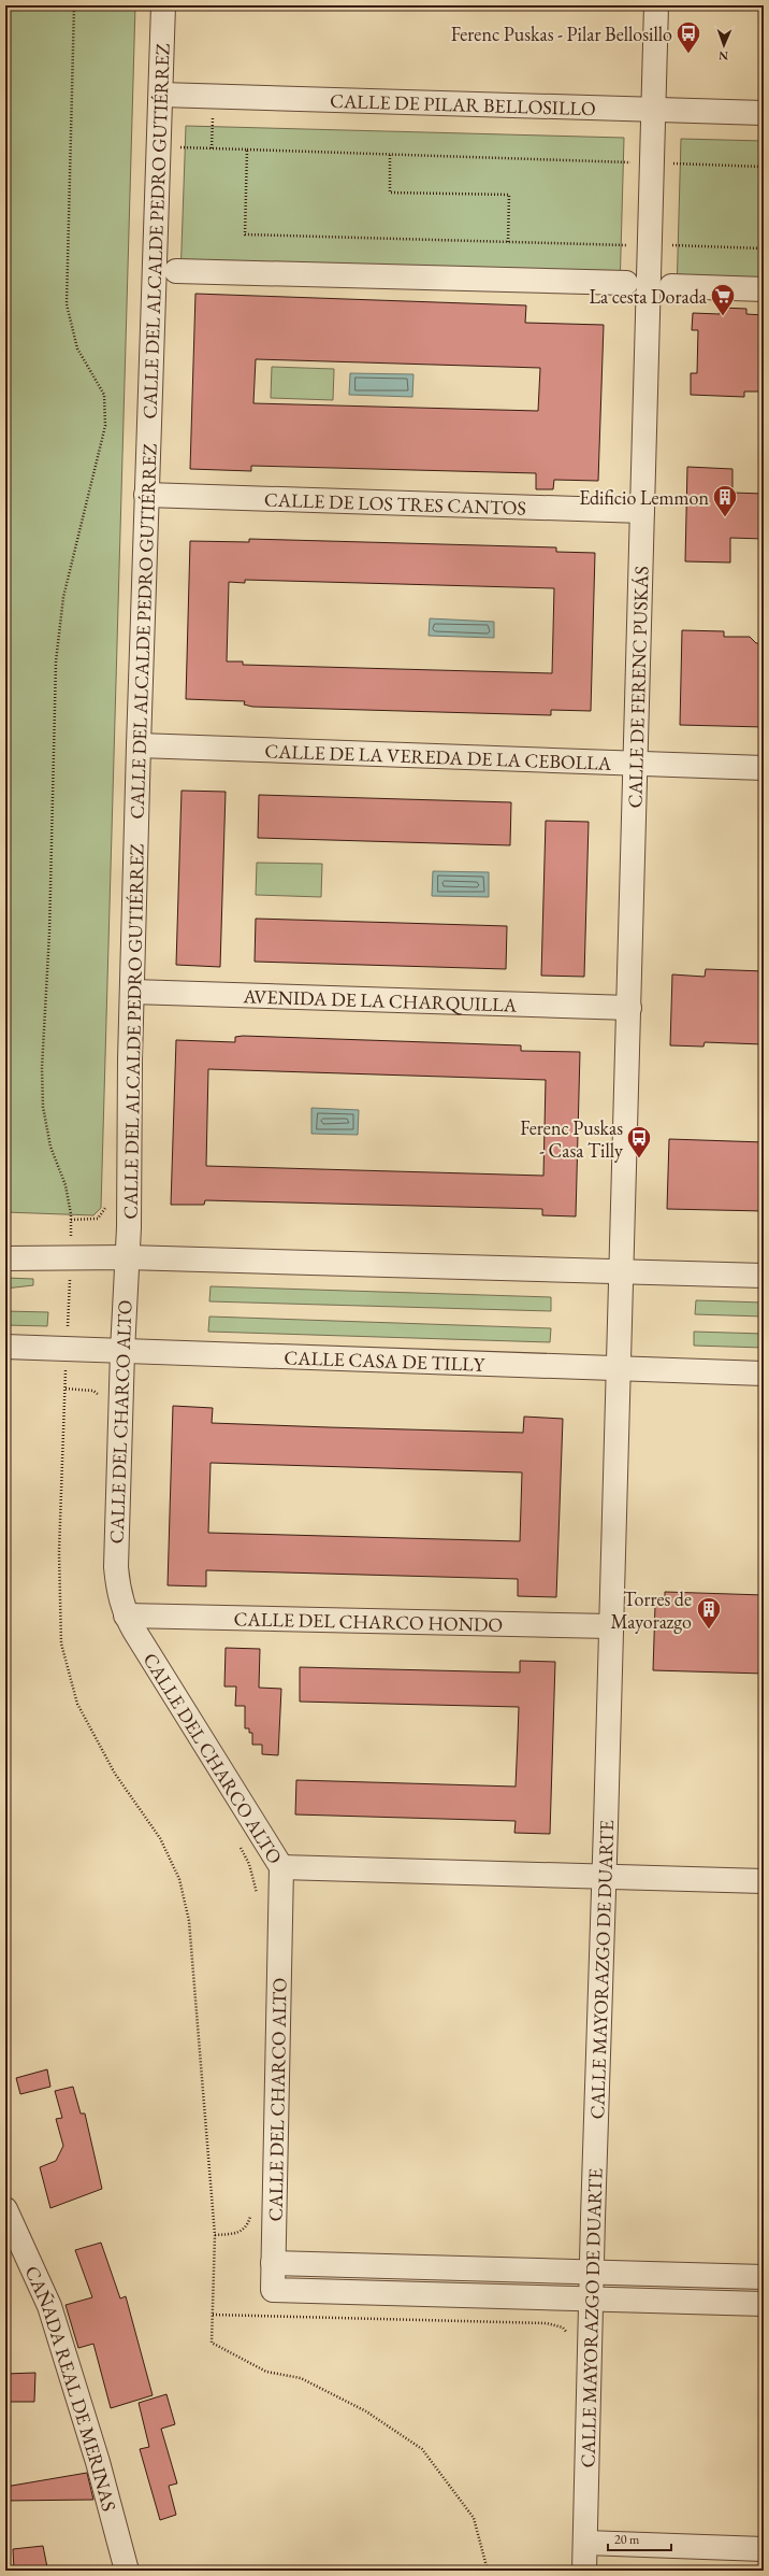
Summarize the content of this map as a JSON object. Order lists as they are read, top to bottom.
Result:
{
  "streets": {
    "street": [
      "CALLE DE PILAR BELLOSILLO",
      "CALLE DEL ALCALDE PEDRO GUTIÉRREZ",
      "CALLE DE LOS TRES CANTOS",
      "CALLE DE FERENC PUSKÁS",
      "CALLE DE LA VEREDA DE LA CEBOLLA",
      "AVENIDA DE LA CHARQUILLA",
      "CALLE CASA DE TILLY",
      "CALLE DEL CHARCO ALTO",
      "CALLE DEL CHARCO HONDO",
      "CALLE MAYORAZGO DE DUARTE",
      "CAÑADA REAL DE MERINAS"
    ]
  },
  "crossings": [
    ["CALLE DE PILAR BELLOSILLO", "CALLE DEL ALCALDE PEDRO GUTIÉRREZ"],
    ["CALLE DE PILAR BELLOSILLO", "CALLE DE FERENC PUSKÁS"],
    ["CALLE DEL ALCALDE PEDRO GUTIÉRREZ", "CALLE DE LOS TRES CANTOS"],
    ["CALLE DEL ALCALDE PEDRO GUTIÉRREZ", "CALLE DE LA VEREDA DE LA CEBOLLA"],
    ["CALLE DEL ALCALDE PEDRO GUTIÉRREZ", "AVENIDA DE LA CHARQUILLA"],
    ["CALLE DEL ALCALDE PEDRO GUTIÉRREZ", "CALLE DEL CHARCO ALTO"],
    ["CALLE DE LOS TRES CANTOS", "CALLE DE FERENC PUSKÁS"],
    ["CALLE DE FERENC PUSKÁS", "CALLE DE LA VEREDA DE LA CEBOLLA"],
    ["CALLE DE FERENC PUSKÁS", "AVENIDA DE LA CHARQUILLA"],
    ["CALLE DE FERENC PUSKÁS", "CALLE CASA DE TILLY"],
    ["CALLE DE FERENC PUSKÁS", "CALLE MAYORAZGO DE DUARTE"],
    ["CALLE CASA DE TILLY", "CALLE DEL CHARCO ALTO"],
    ["CALLE CASA DE TILLY", "CALLE MAYORAZGO DE DUARTE"],
    ["CALLE DEL CHARCO ALTO", "CALLE DEL CHARCO HONDO"],
    ["CALLE DEL CHARCO ALTO", "CALLE MAYORAZGO DE DUARTE"],
    ["CALLE DEL CHARCO HONDO", "CALLE MAYORAZGO DE DUARTE"]
  ],
  "places": {
    "bus stop": ["Ferenc Puskas - Pilar Bellosillo", "Ferenc Puskas - Casa Tilly"],
    "supermarket": ["La cesta Dorada"],
    "building": ["Edificio Lemmon", "Torres de Mayorazgo"]
  },
  "scale_bar": "20 m",
  "north": "bottom"
}
